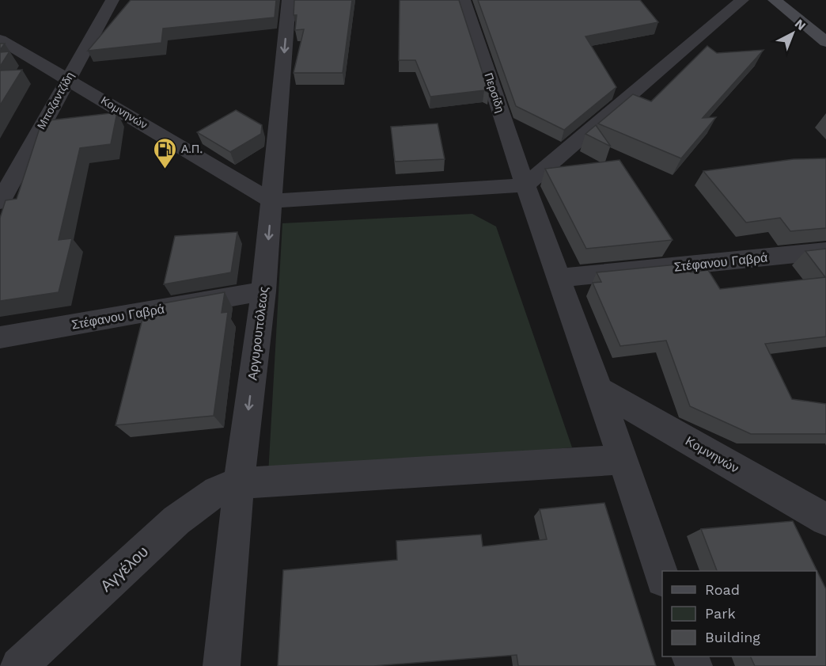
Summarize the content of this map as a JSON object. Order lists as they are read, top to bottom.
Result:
{
  "streets": {
    "street": [
      "Περσίδη",
      "Μποζαντζίδη",
      "Κομνηνών",
      "Στέφανου Γαβρά",
      "Αργυρουπόλεως",
      "Αγγέλου"
    ]
  },
  "crossings": [
    ["Περσίδη", "Κομνηνών"],
    ["Περσίδη", "Στέφανου Γαβρά"],
    ["Περσίδη", "Αγγέλου"],
    ["Μποζαντζίδη", "Κομνηνών"],
    ["Κομνηνών", "Αργυρουπόλεως"],
    ["Στέφανου Γαβρά", "Αργυρουπόλεως"],
    ["Αργυρουπόλεως", "Αγγέλου"]
  ],
  "one_way": ["Αργυρουπόλεως"],
  "places": {
    "fuel station": ["Α.Π."]
  },
  "legend": ["Road", "Park", "Building"],
  "north": "top right"
}
